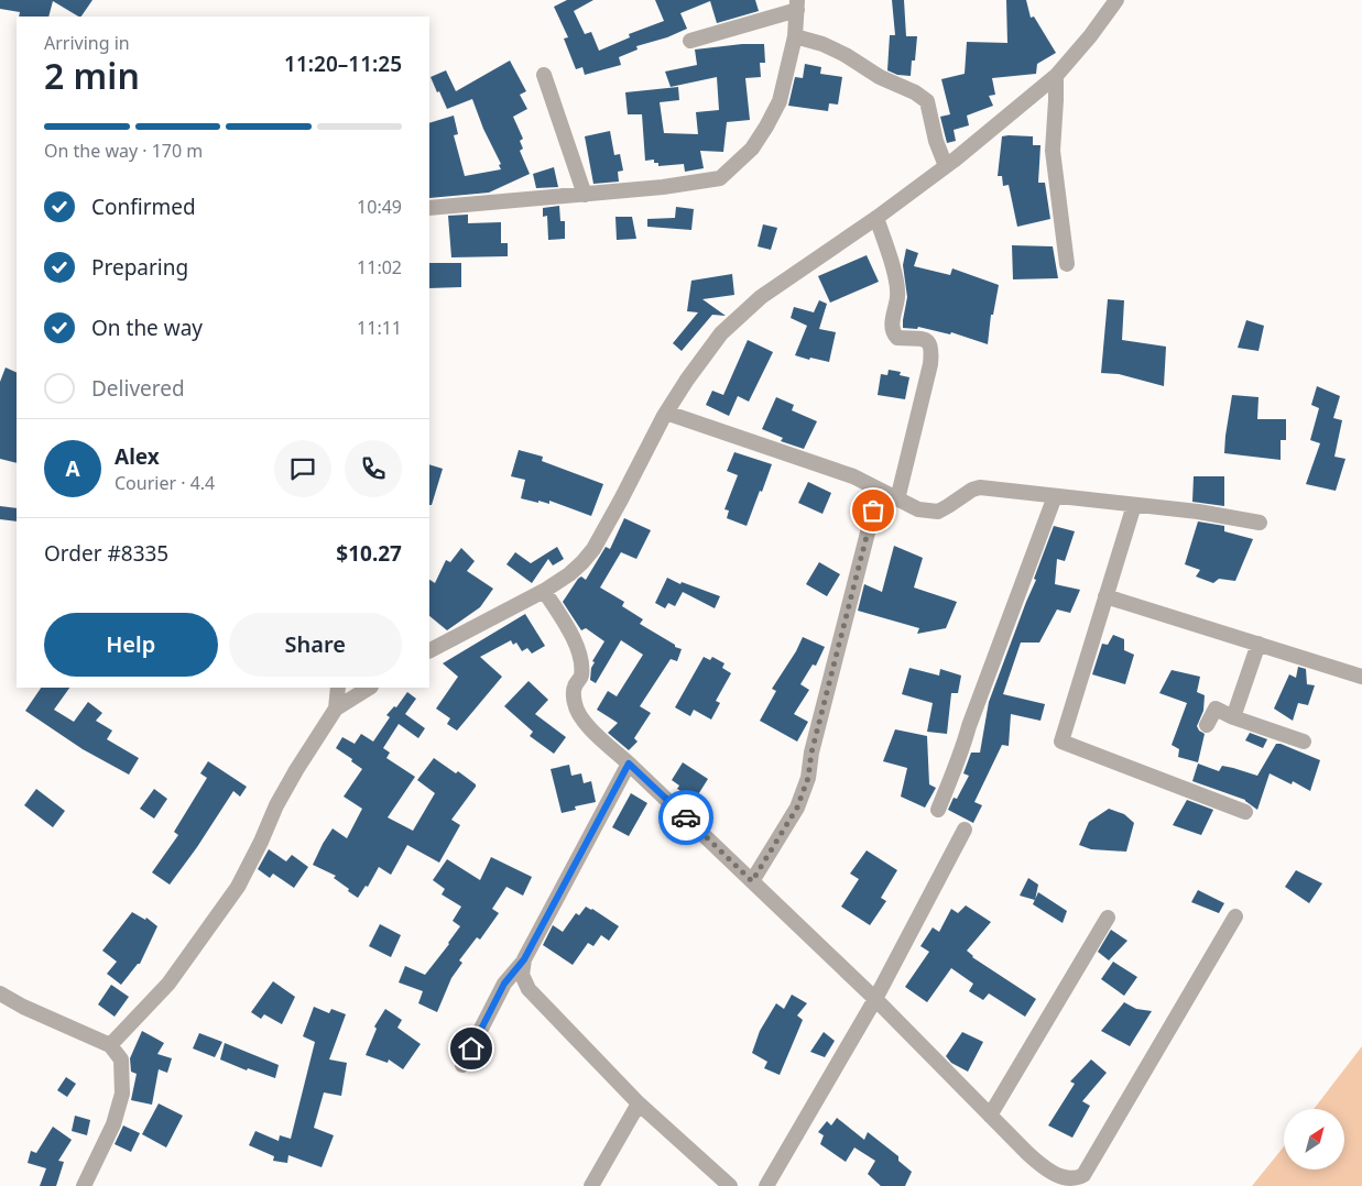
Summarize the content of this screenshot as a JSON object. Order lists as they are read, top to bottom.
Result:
{
  "north": "top right",
  "page": {
    "heading": ["2 min", "Arriving in", "11:20–11:25"],
    "panel": [
      "Alex",
      "Courier · 4.4",
      "Order #8335",
      "$10.27"
    ],
    "bar": "On the way · 170 m",
    "list": [
      ["Confirmed", "10:49"],
      ["Preparing", "11:02"],
      ["On the way", "11:11"],
      "Delivered"
    ],
    "round": "A",
    "buttons": ["Help", "Share"]
  }
}
